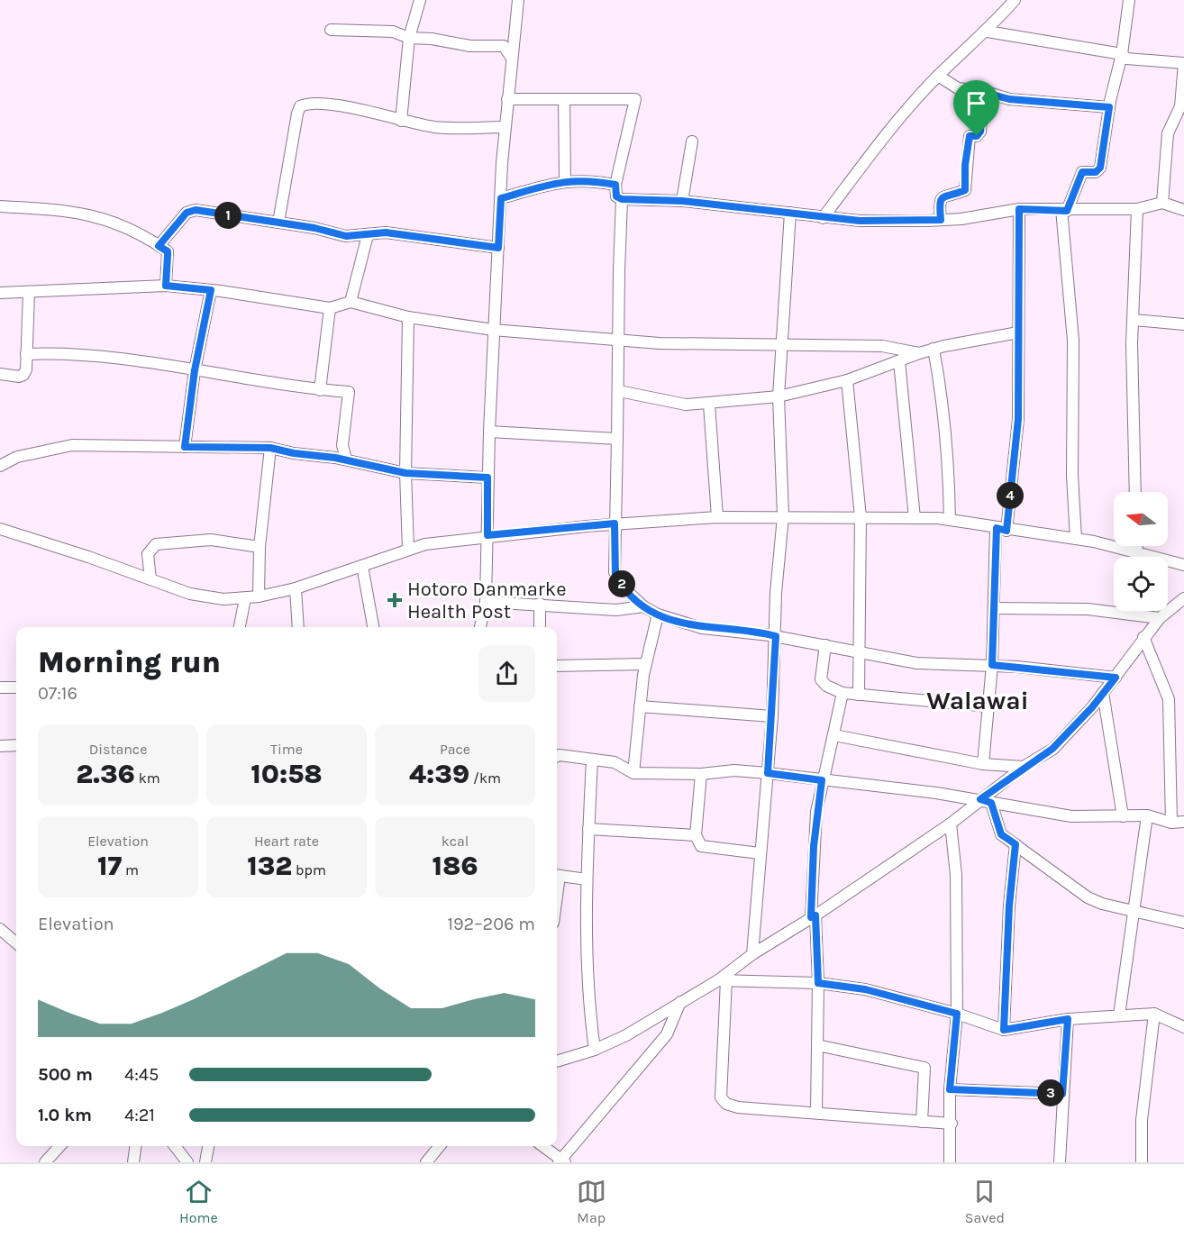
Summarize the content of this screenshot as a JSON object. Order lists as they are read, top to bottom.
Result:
{
  "districts": ["Walawai"],
  "places": {
    "health": ["Hotoro Danmarke Health Post"]
  },
  "north": "left",
  "page": {
    "pins": [
      "1",
      "4",
      "2",
      "3"
    ],
    "heading": ["Morning run", "07:16"],
    "stats": [
      ["Distance", "2.36 km"],
      ["Time", "10:58"],
      ["Pace", "4:39 /km"],
      ["Elevation", "17 m"],
      ["Heart rate", "132 bpm"],
      ["kcal", "186"]
    ],
    "chart": ["Elevation", "192–206 m"],
    "list": [
      {
        "name": "500 m",
        "note": "4:45"
      },
      {
        "name": "1.0 km",
        "note": "4:21"
      }
    ],
    "tabs": ["Home", "Map", "Saved"]
  }
}
